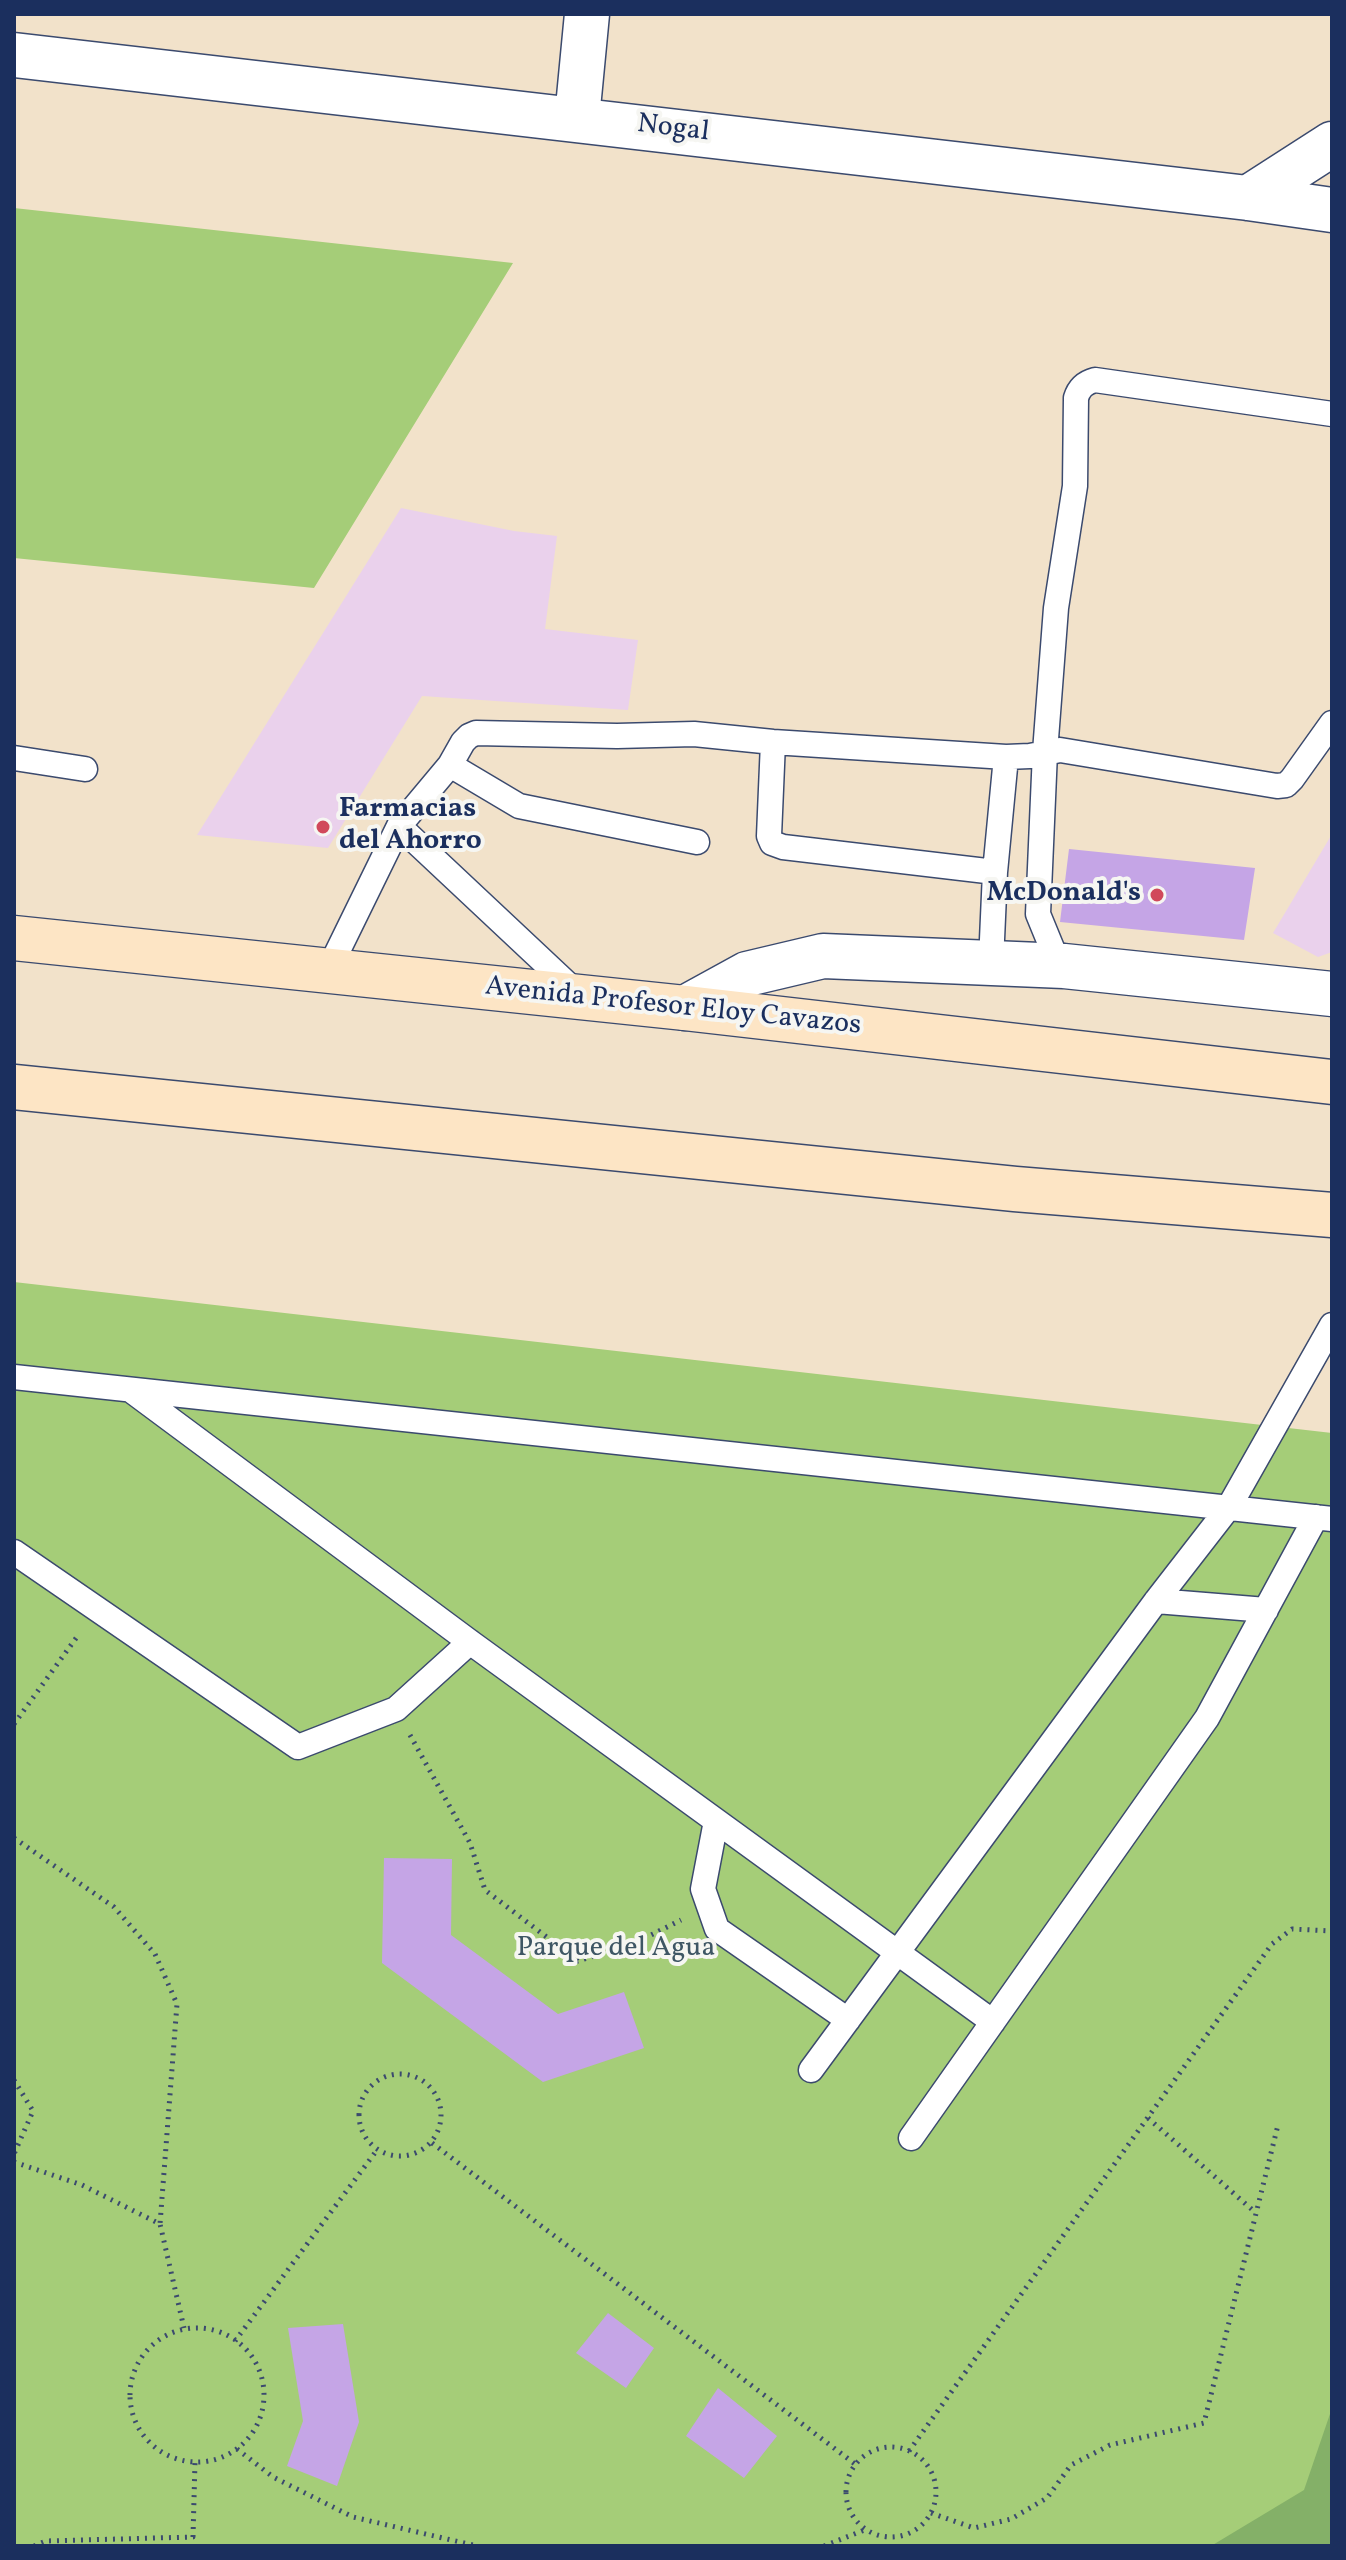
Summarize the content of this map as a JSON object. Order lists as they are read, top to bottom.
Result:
{
  "streets": {
    "main road": ["Avenida Profesor Eloy Cavazos"],
    "street": ["Nogal"]
  },
  "parks": ["Parque del Agua"],
  "places": ["Farmacias del Ahorro", "McDonald's"]
}
